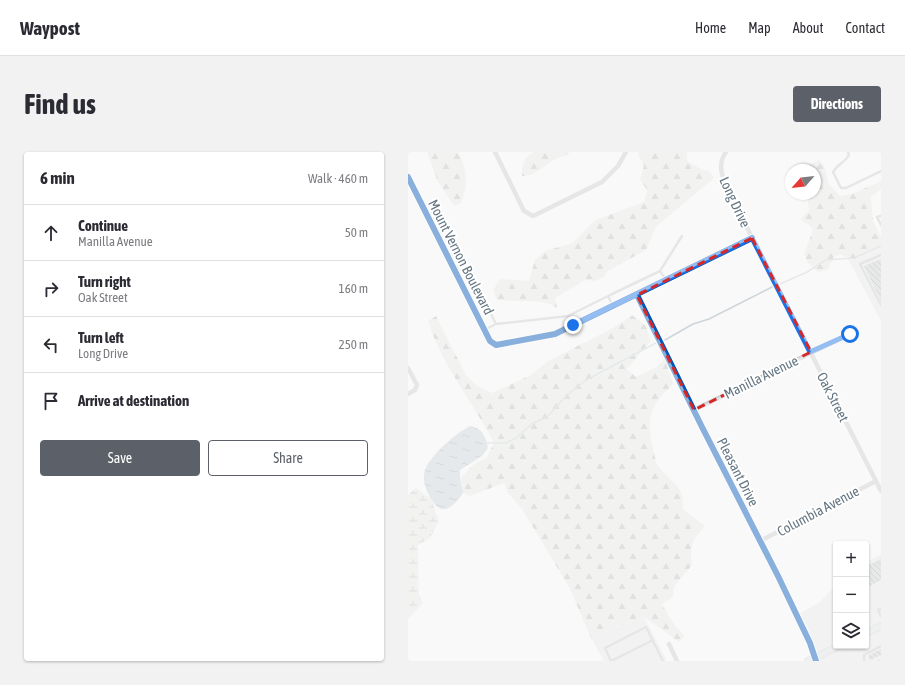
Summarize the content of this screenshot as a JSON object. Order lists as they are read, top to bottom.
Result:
{
  "streets": {
    "street": [
      "Long Drive",
      "Mount Vernon Boulevard",
      "Manilla Avenue",
      "Oak Street",
      "Pleasant Drive",
      "Columbia Avenue"
    ]
  },
  "crossings": [
    ["Long Drive", "Mount Vernon Boulevard"],
    ["Long Drive", "Oak Street"],
    ["Long Drive", "Pleasant Drive"],
    ["Manilla Avenue", "Oak Street"],
    ["Manilla Avenue", "Pleasant Drive"],
    ["Oak Street", "Columbia Avenue"],
    ["Pleasant Drive", "Columbia Avenue"]
  ],
  "north": "bottom left",
  "page": {
    "header": "Waypost",
    "nav": [
      "Home",
      "Map",
      "About",
      "Contact"
    ],
    "buttons": [
      "Directions",
      ["Save", "Share"]
    ],
    "title": "Find us",
    "heading": ["6 min", "Walk · 460 m"],
    "list": [
      ["Continue", "Manilla Avenue", "50 m"],
      ["Turn right", "Oak Street", "160 m"],
      ["Turn left", "Long Drive", "250 m"],
      "Arrive at destination"
    ],
    "map_buttons": ["+", "−"]
  }
}
